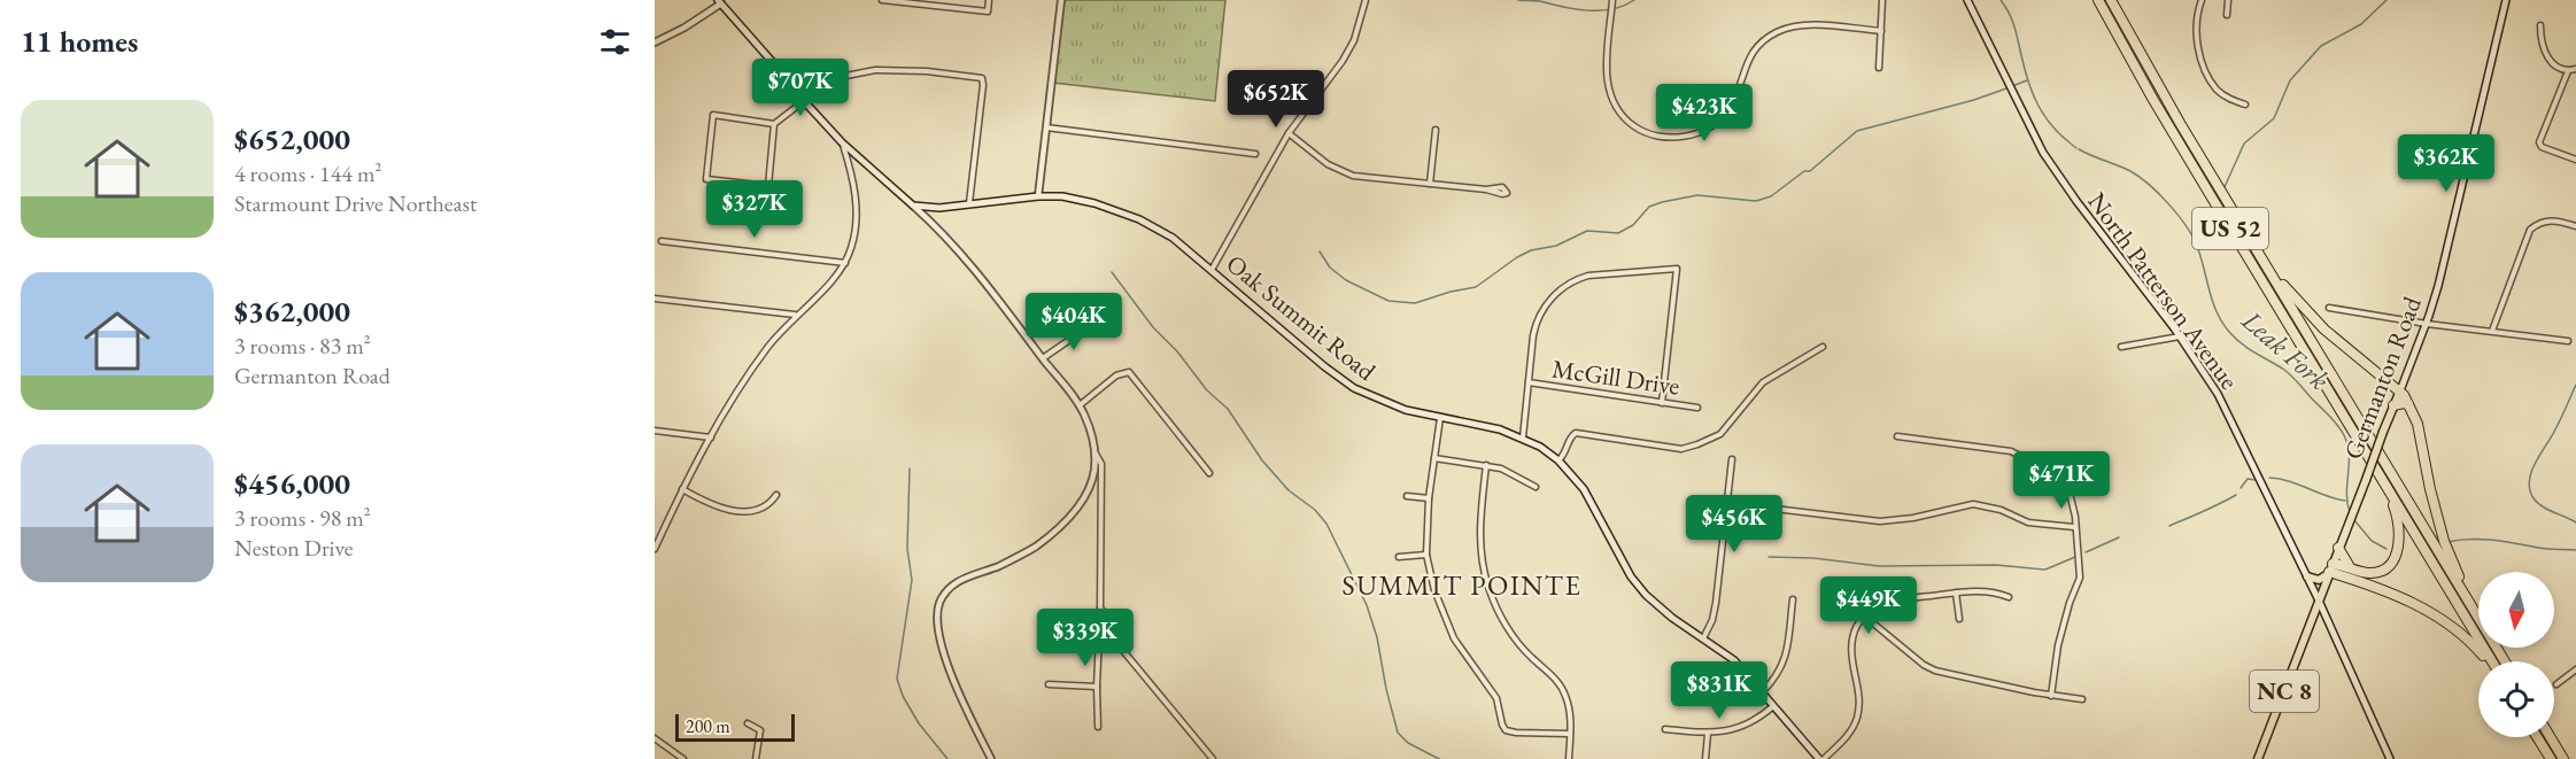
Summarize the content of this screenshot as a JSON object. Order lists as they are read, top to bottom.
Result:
{
  "streets": {
    "highway": ["US 52"],
    "main road": [
      "North Patterson Avenue",
      "Oak Summit Road",
      "Germanton Road",
      "NC 8"
    ],
    "street": ["McGill Drive"]
  },
  "crossings": [
    ["North Patterson Avenue", "Germanton Road"]
  ],
  "districts": ["SUMMIT POINTE"],
  "water": ["Leak Fork"],
  "scale_bar": "200 m",
  "north": "bottom",
  "page": {
    "heading": "11 homes",
    "price": [
      "$707K",
      "$652K",
      "$423K",
      "$362K",
      "$327K",
      "$404K",
      "$471K",
      "$456K",
      "$449K",
      "$339K",
      "$831K"
    ],
    "list": [
      {
        "name": "$652,000",
        "note": "4 rooms · 144 m² · Starmount Drive Northeast"
      },
      {
        "name": "$362,000",
        "note": "3 rooms · 83 m² · Germanton Road"
      },
      {
        "name": "$456,000",
        "note": "3 rooms · 98 m² · Neston Drive"
      }
    ],
    "scale": "200 m"
  }
}
